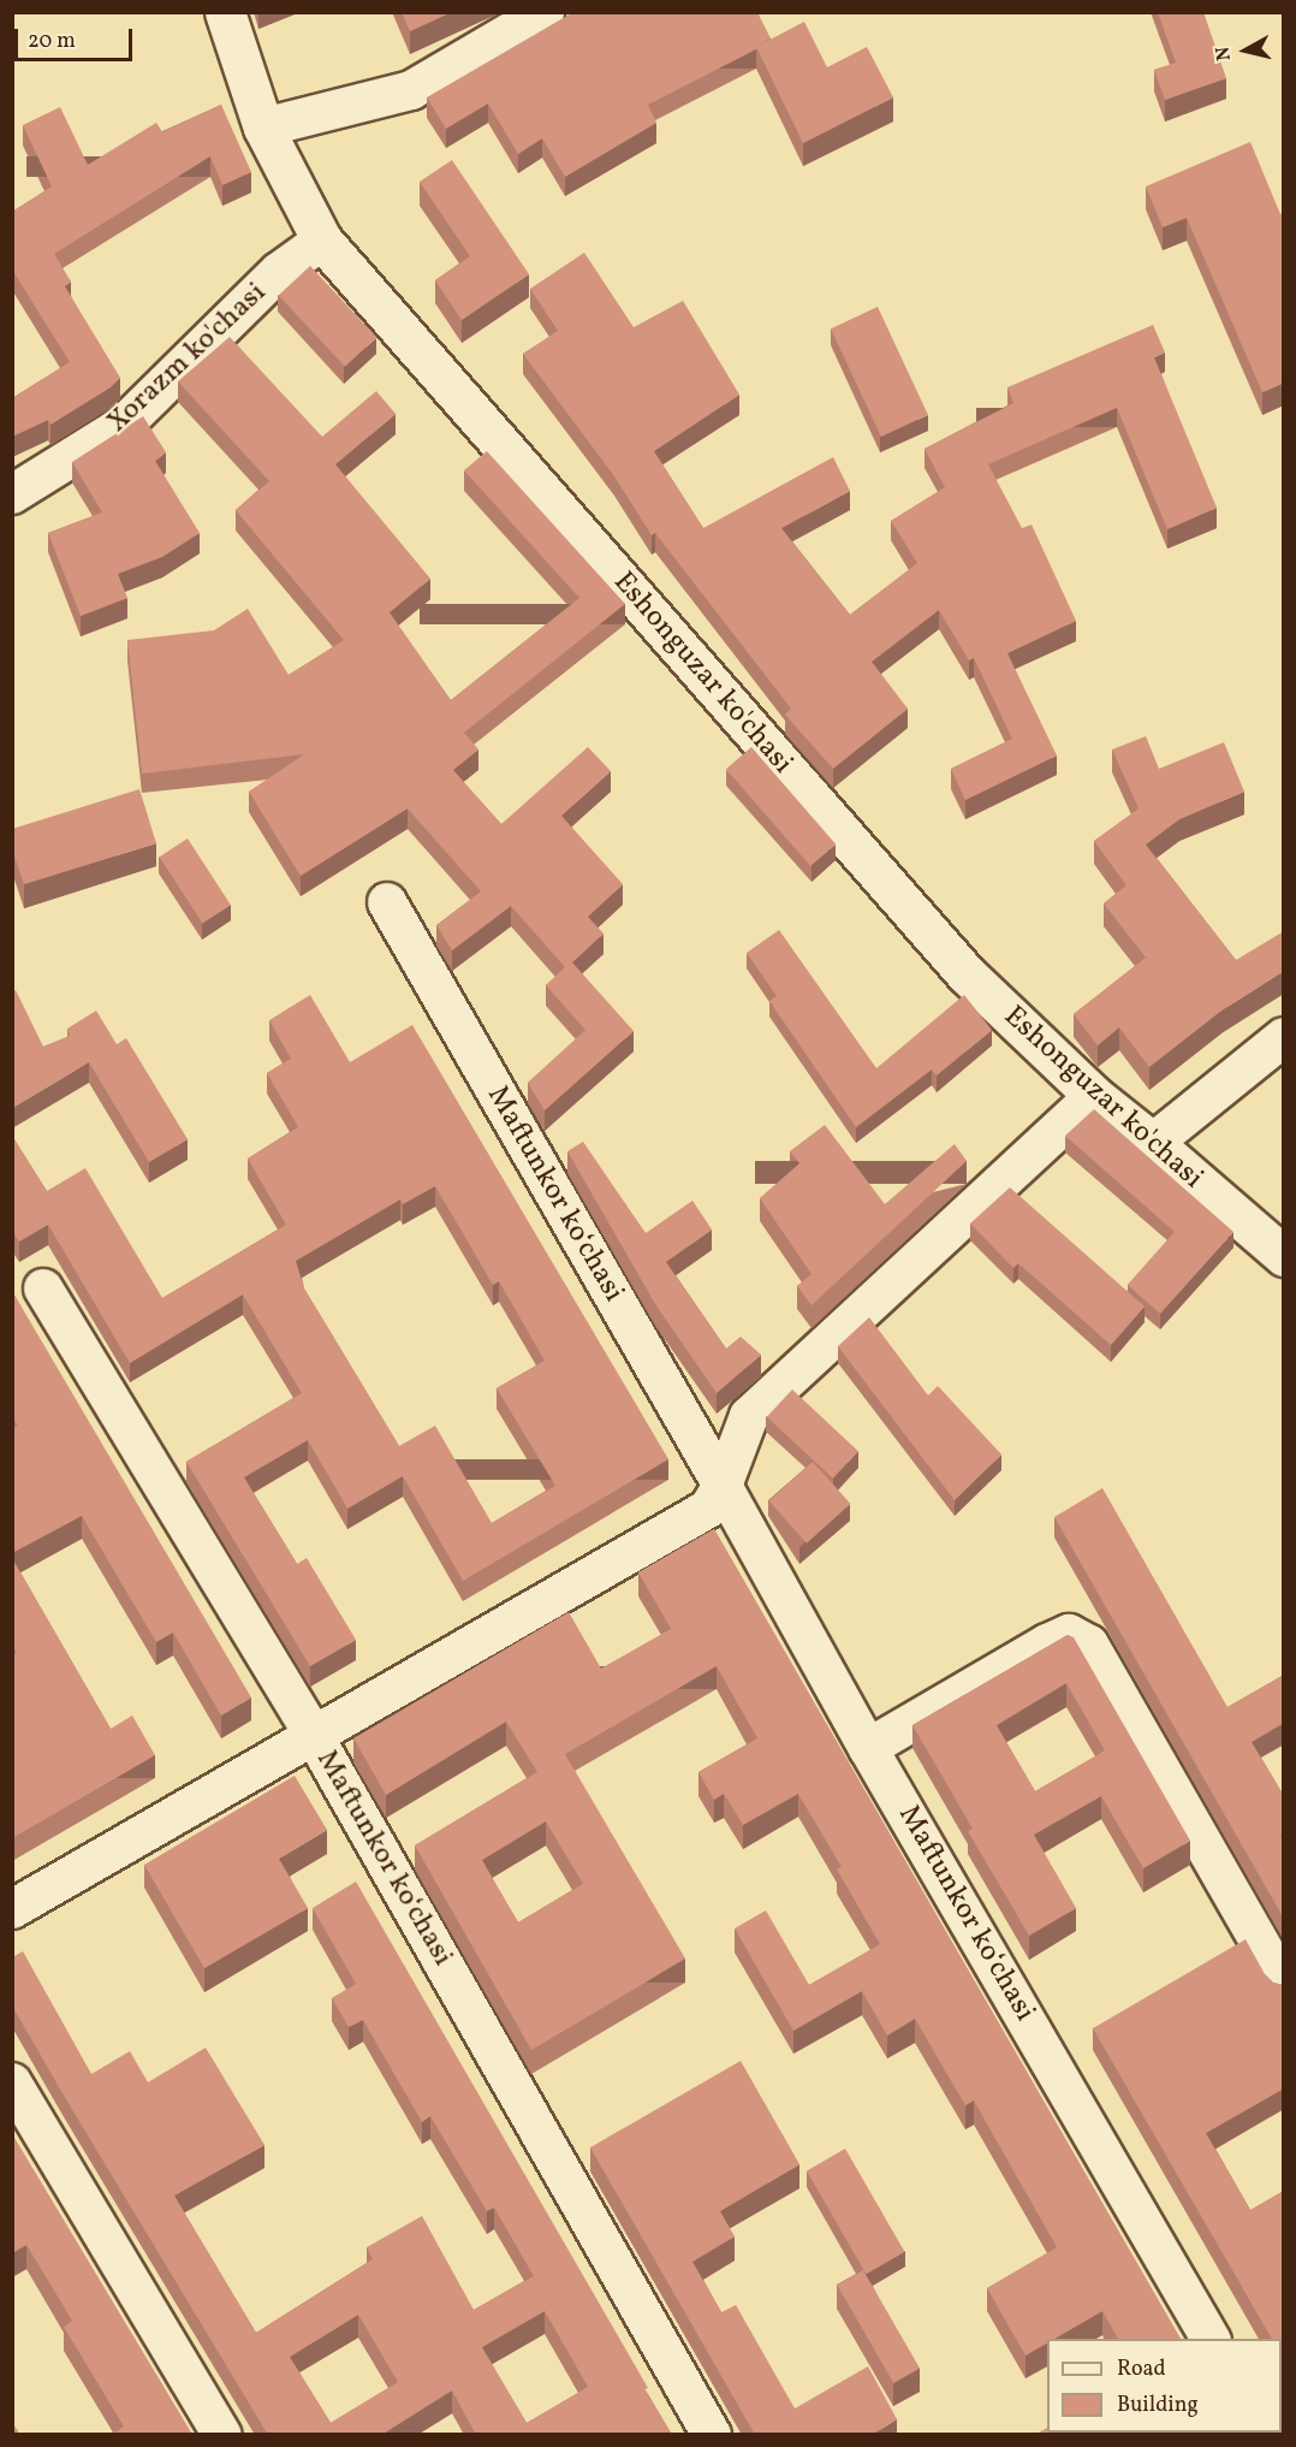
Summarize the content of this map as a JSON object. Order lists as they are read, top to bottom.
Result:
{
  "streets": {
    "street": ["Xorazm ko'chasi", "Eshonguzar ko'chasi", "Maftunkor koʻchasi"]
  },
  "crossings": [
    ["Xorazm ko'chasi", "Eshonguzar ko'chasi"],
    ["Eshonguzar ko'chasi", "Maftunkor koʻchasi"]
  ],
  "legend": ["Road", "Building"],
  "scale_bar": "20 m",
  "north": "left"
}
